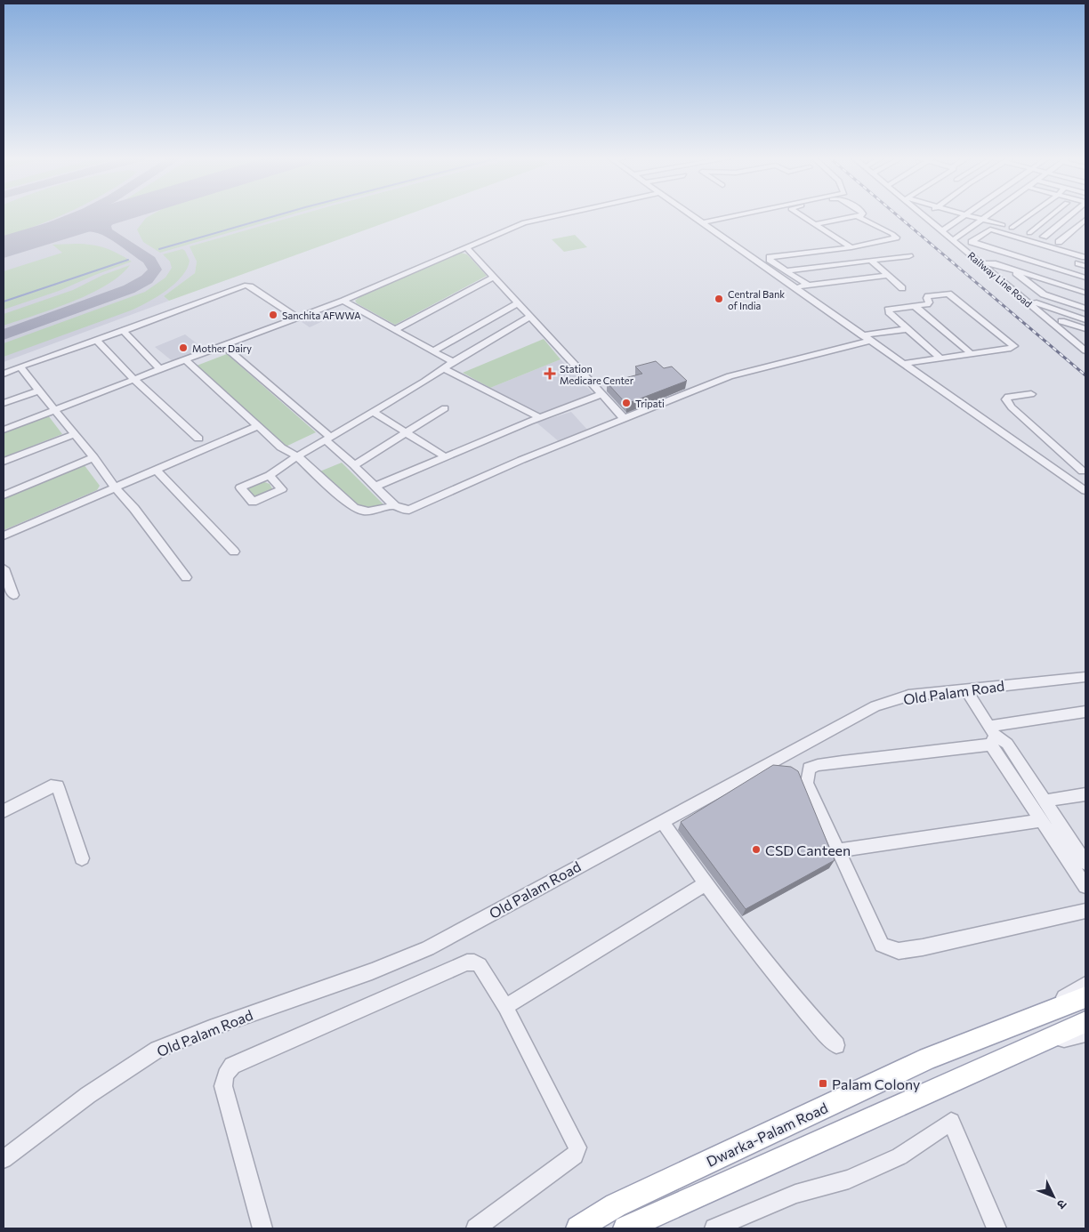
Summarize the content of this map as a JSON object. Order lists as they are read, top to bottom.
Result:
{
  "streets": {
    "main road": ["Dwarka-Palam Road"],
    "street": ["Railway Line Road", "Old Palam Road"]
  },
  "places": {
    "other": [
      "Central Bank of India",
      "Sanchita AFWWA",
      "Mother Dairy",
      "Tripati",
      "CSD Canteen"
    ],
    "health": ["Station Medicare Center"],
    "transit": ["Palam Colony"]
  },
  "north": "bottom right"
}
